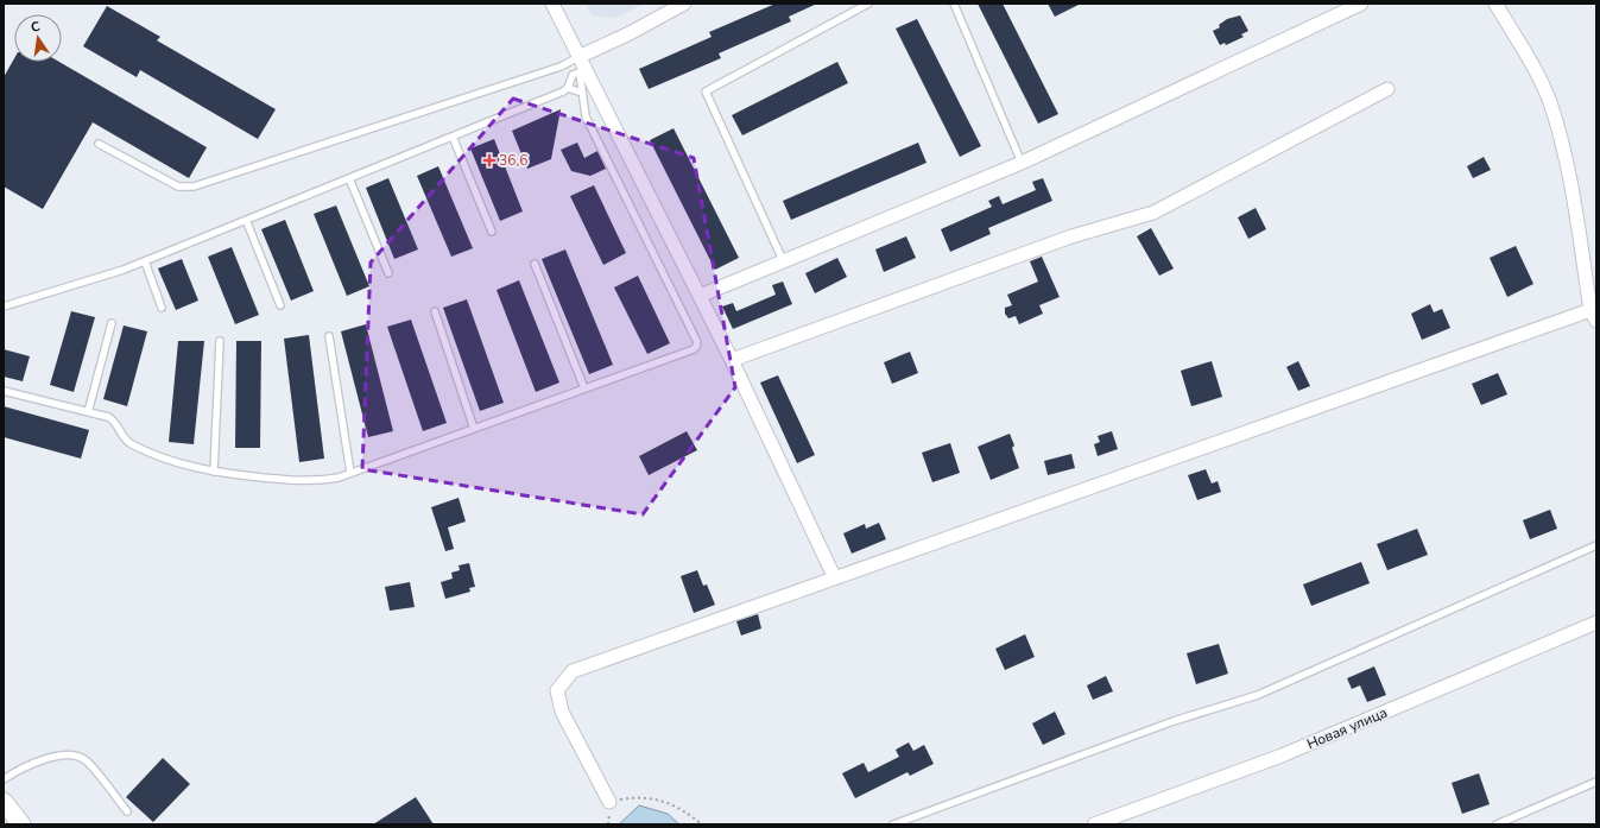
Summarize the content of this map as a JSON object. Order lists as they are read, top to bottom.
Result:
{
  "streets": {
    "street": ["Новая улица"]
  },
  "places": {
    "health": ["36,6"]
  },
  "north": "top"
}
